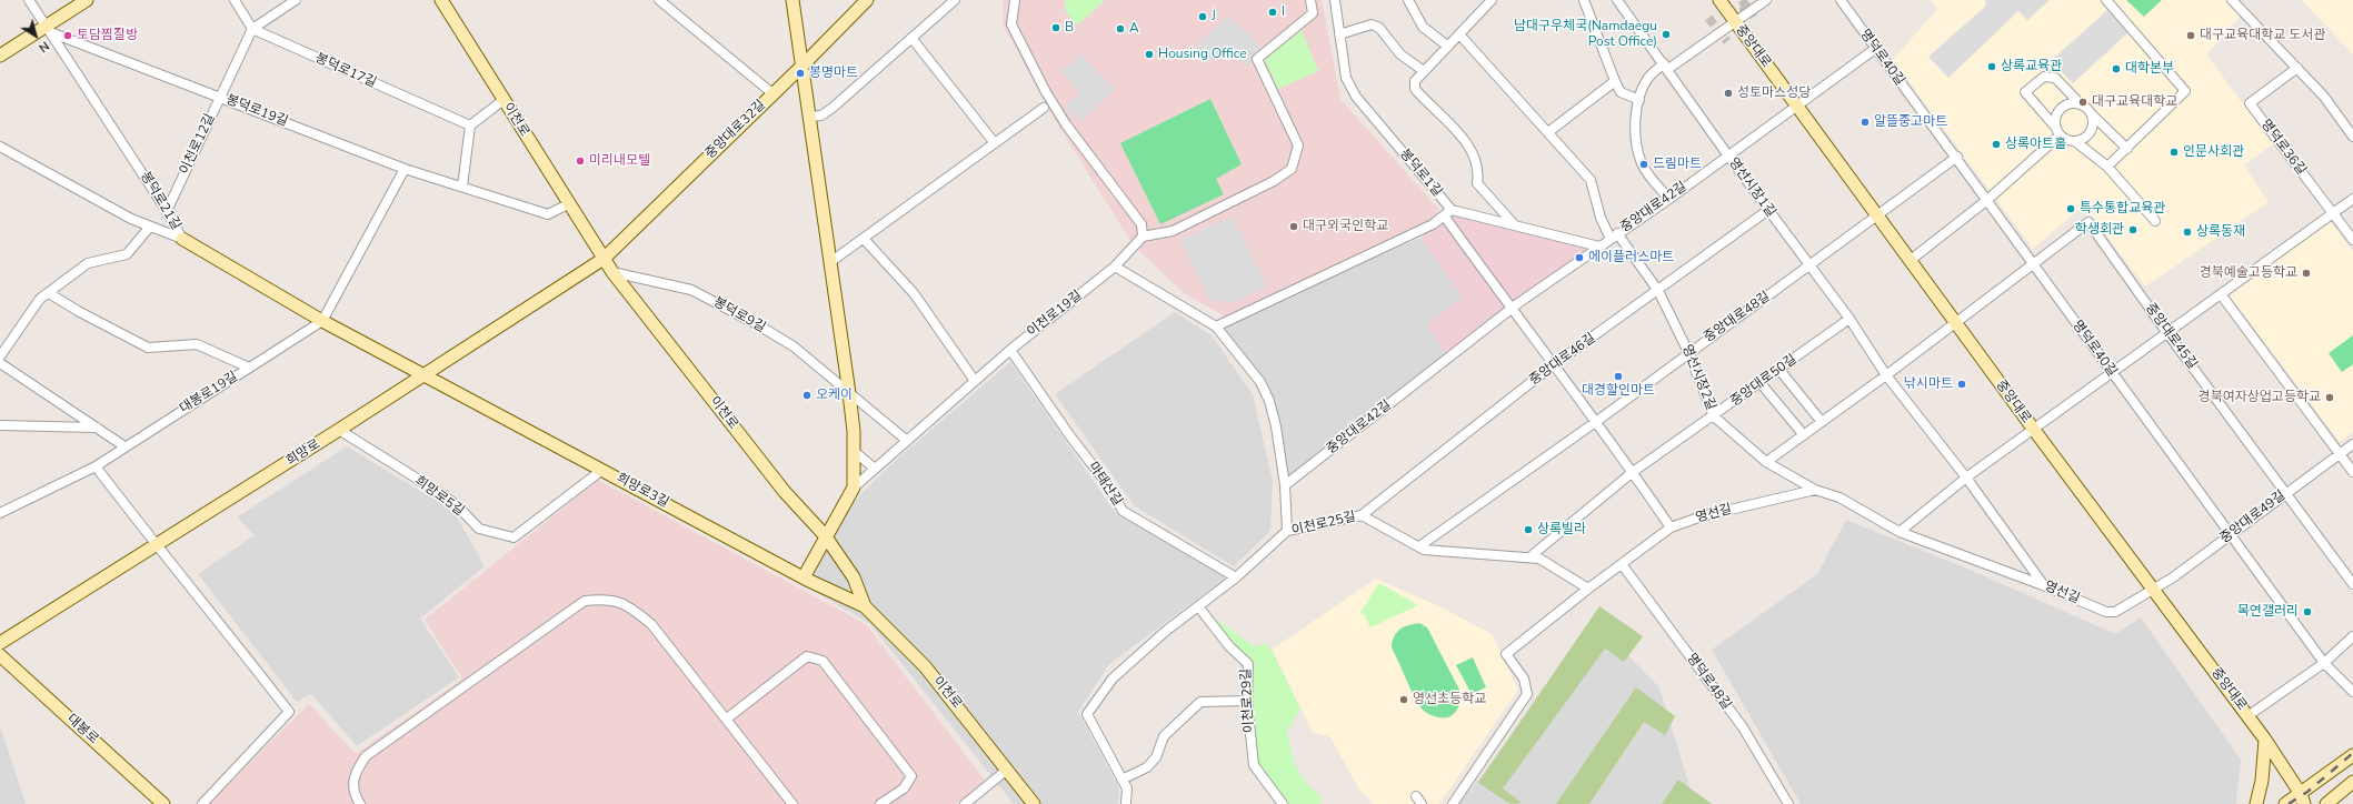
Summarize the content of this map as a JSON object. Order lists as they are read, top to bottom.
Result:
{
  "streets": {
    "street": [
      "중앙대로",
      "명덕로40길",
      "봉덕로17길",
      "봉덕로19길",
      "이천로",
      "중앙대로32길",
      "이천로12길",
      "명덕로36길",
      "봉덕로1길",
      "영선시장1길",
      "봉덕로21길",
      "중앙대로42길",
      "이천로19길",
      "봉덕로9길",
      "중앙대로48길",
      "중앙대로45길",
      "중앙대로46길",
      "영선시장2길",
      "중앙대로50길",
      "대봉로19길",
      "희망로",
      "마태산길",
      "희망로3길",
      "희망로5길",
      "영선길",
      "중앙대로49길",
      "이천로25길",
      "명덕로48길",
      "이천로29길",
      "대봉로"
    ]
  },
  "crossings": [
    ["중앙대로", "중앙대로42길"],
    ["중앙대로", "중앙대로48길"],
    ["중앙대로", "중앙대로45길"],
    ["중앙대로", "중앙대로49길"],
    ["명덕로40길", "중앙대로42길"],
    ["명덕로40길", "중앙대로48길"],
    ["명덕로40길", "중앙대로45길"],
    ["명덕로40길", "중앙대로49길"],
    ["봉덕로17길", "이천로12길"],
    ["봉덕로19길", "이천로"],
    ["봉덕로19길", "이천로12길"],
    ["봉덕로19길", "봉덕로21길"],
    ["이천로", "중앙대로32길"],
    ["이천로", "봉덕로9길"],
    ["이천로", "희망로"],
    ["이천로", "희망로3길"],
    ["중앙대로32길", "희망로"],
    ["이천로12길", "봉덕로21길"],
    ["봉덕로1길", "중앙대로42길"],
    ["영선시장1길", "중앙대로42길"],
    ["영선시장1길", "중앙대로48길"],
    ["영선시장1길", "중앙대로45길"],
    ["영선시장1길", "중앙대로46길"],
    ["영선시장1길", "중앙대로50길"],
    ["영선시장1길", "영선길"],
    ["봉덕로21길", "대봉로19길"],
    ["봉덕로21길", "희망로"],
    ["봉덕로21길", "희망로3길"],
    ["중앙대로42길", "영선시장2길"],
    ["이천로19길", "마태산길"],
    ["중앙대로48길", "영선시장2길"],
    ["중앙대로48길", "이천로25길"],
    ["중앙대로45길", "중앙대로49길"],
    ["중앙대로46길", "영선시장2길"],
    ["중앙대로46길", "이천로25길"],
    ["영선시장2길", "중앙대로50길"],
    ["영선시장2길", "영선길"],
    ["중앙대로50길", "이천로25길"],
    ["희망로", "희망로3길"],
    ["희망로", "희망로5길"],
    ["마태산길", "이천로25길"],
    ["희망로3길", "희망로5길"],
    ["영선길", "중앙대로49길"],
    ["영선길", "이천로25길"],
    ["영선길", "명덕로48길"],
    ["이천로25길", "이천로29길"]
  ],
  "places": [
    "I",
    "J",
    "B",
    "A",
    "남대구우체국(Namdaegu Post Office)",
    "토담찜질방",
    "대구교육대학교 도서관",
    "Housing Office",
    "상록교육관",
    "대학본부",
    "봉명마트",
    "성토마스성당",
    "대구교육대학교",
    "알뜰중고마트",
    "상록아트홀",
    "인문사회관",
    "미리내모텔",
    "드림마트",
    "특수통합교육관",
    "대구외국인학교",
    "학생회관",
    "상록동재",
    "에이플러스마트",
    "경북예술고등학교",
    "대경할인마트",
    "낚시마트",
    "오케이",
    "경북여자상업고등학교",
    "상록빌라",
    "목연갤러리",
    "영선초등학교"
  ],
  "north": "bottom right"
}
